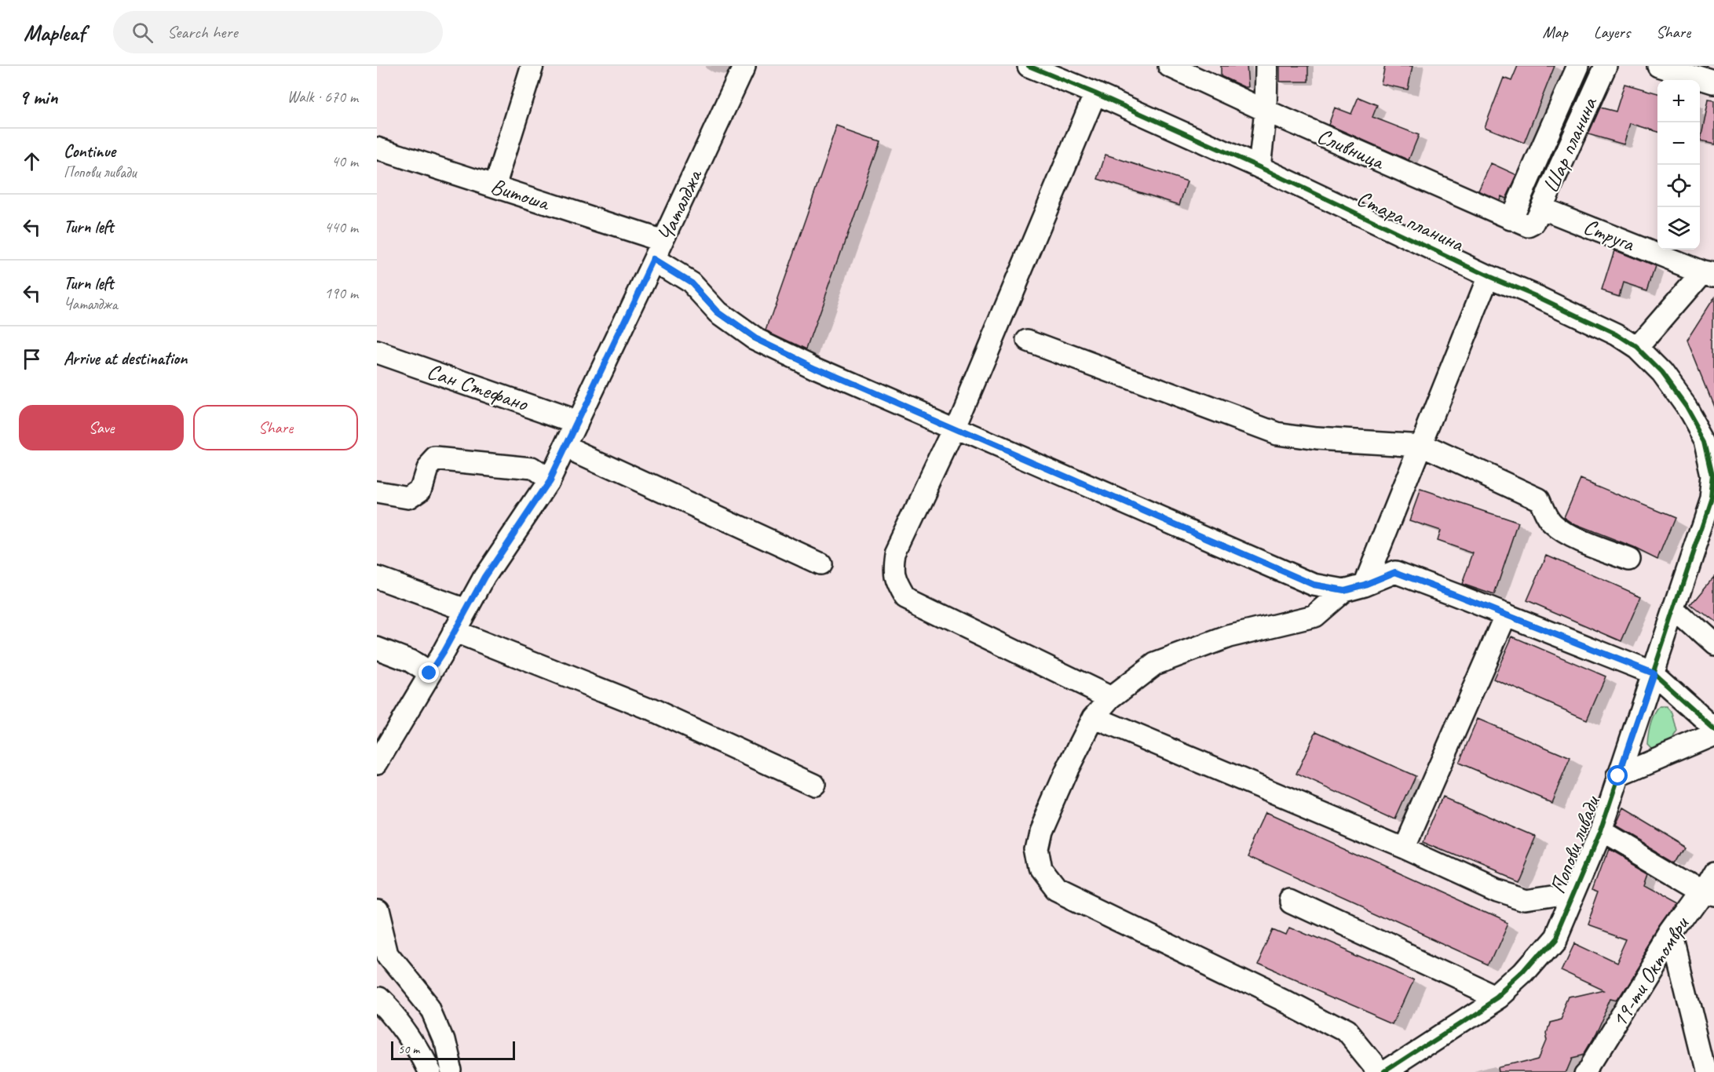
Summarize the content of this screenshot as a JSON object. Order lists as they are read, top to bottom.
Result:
{
  "streets": {
    "street": [
      "Шар планина",
      "Сливница",
      "Витоша",
      "Чаталджа",
      "Стара планина",
      "Струга",
      "Сан Стефано",
      "Попови ливади",
      "19-ти Октомври"
    ]
  },
  "crossings": [
    ["Шар планина", "Сливница"],
    ["Шар планина", "Струга"],
    ["Сливница", "Струга"],
    ["Витоша", "Чаталджа"],
    ["Чаталджа", "Сан Стефано"],
    ["Стара планина", "Струга"],
    ["Стара планина", "Попови ливади"]
  ],
  "scale_bar": "50 m",
  "page": {
    "header": "Mapleaf",
    "search": "Search here",
    "nav": ["Map", "Layers", "Share"],
    "heading": ["9 min", "Walk · 670 m"],
    "map_buttons": ["+", "−"],
    "list": [
      ["Continue", "Попови ливади", "40 m"],
      ["Turn left", "440 m"],
      ["Turn left", "Чаталджа", "190 m"],
      "Arrive at destination"
    ],
    "buttons": ["Save", "Share"],
    "scale": "50 m"
  }
}
